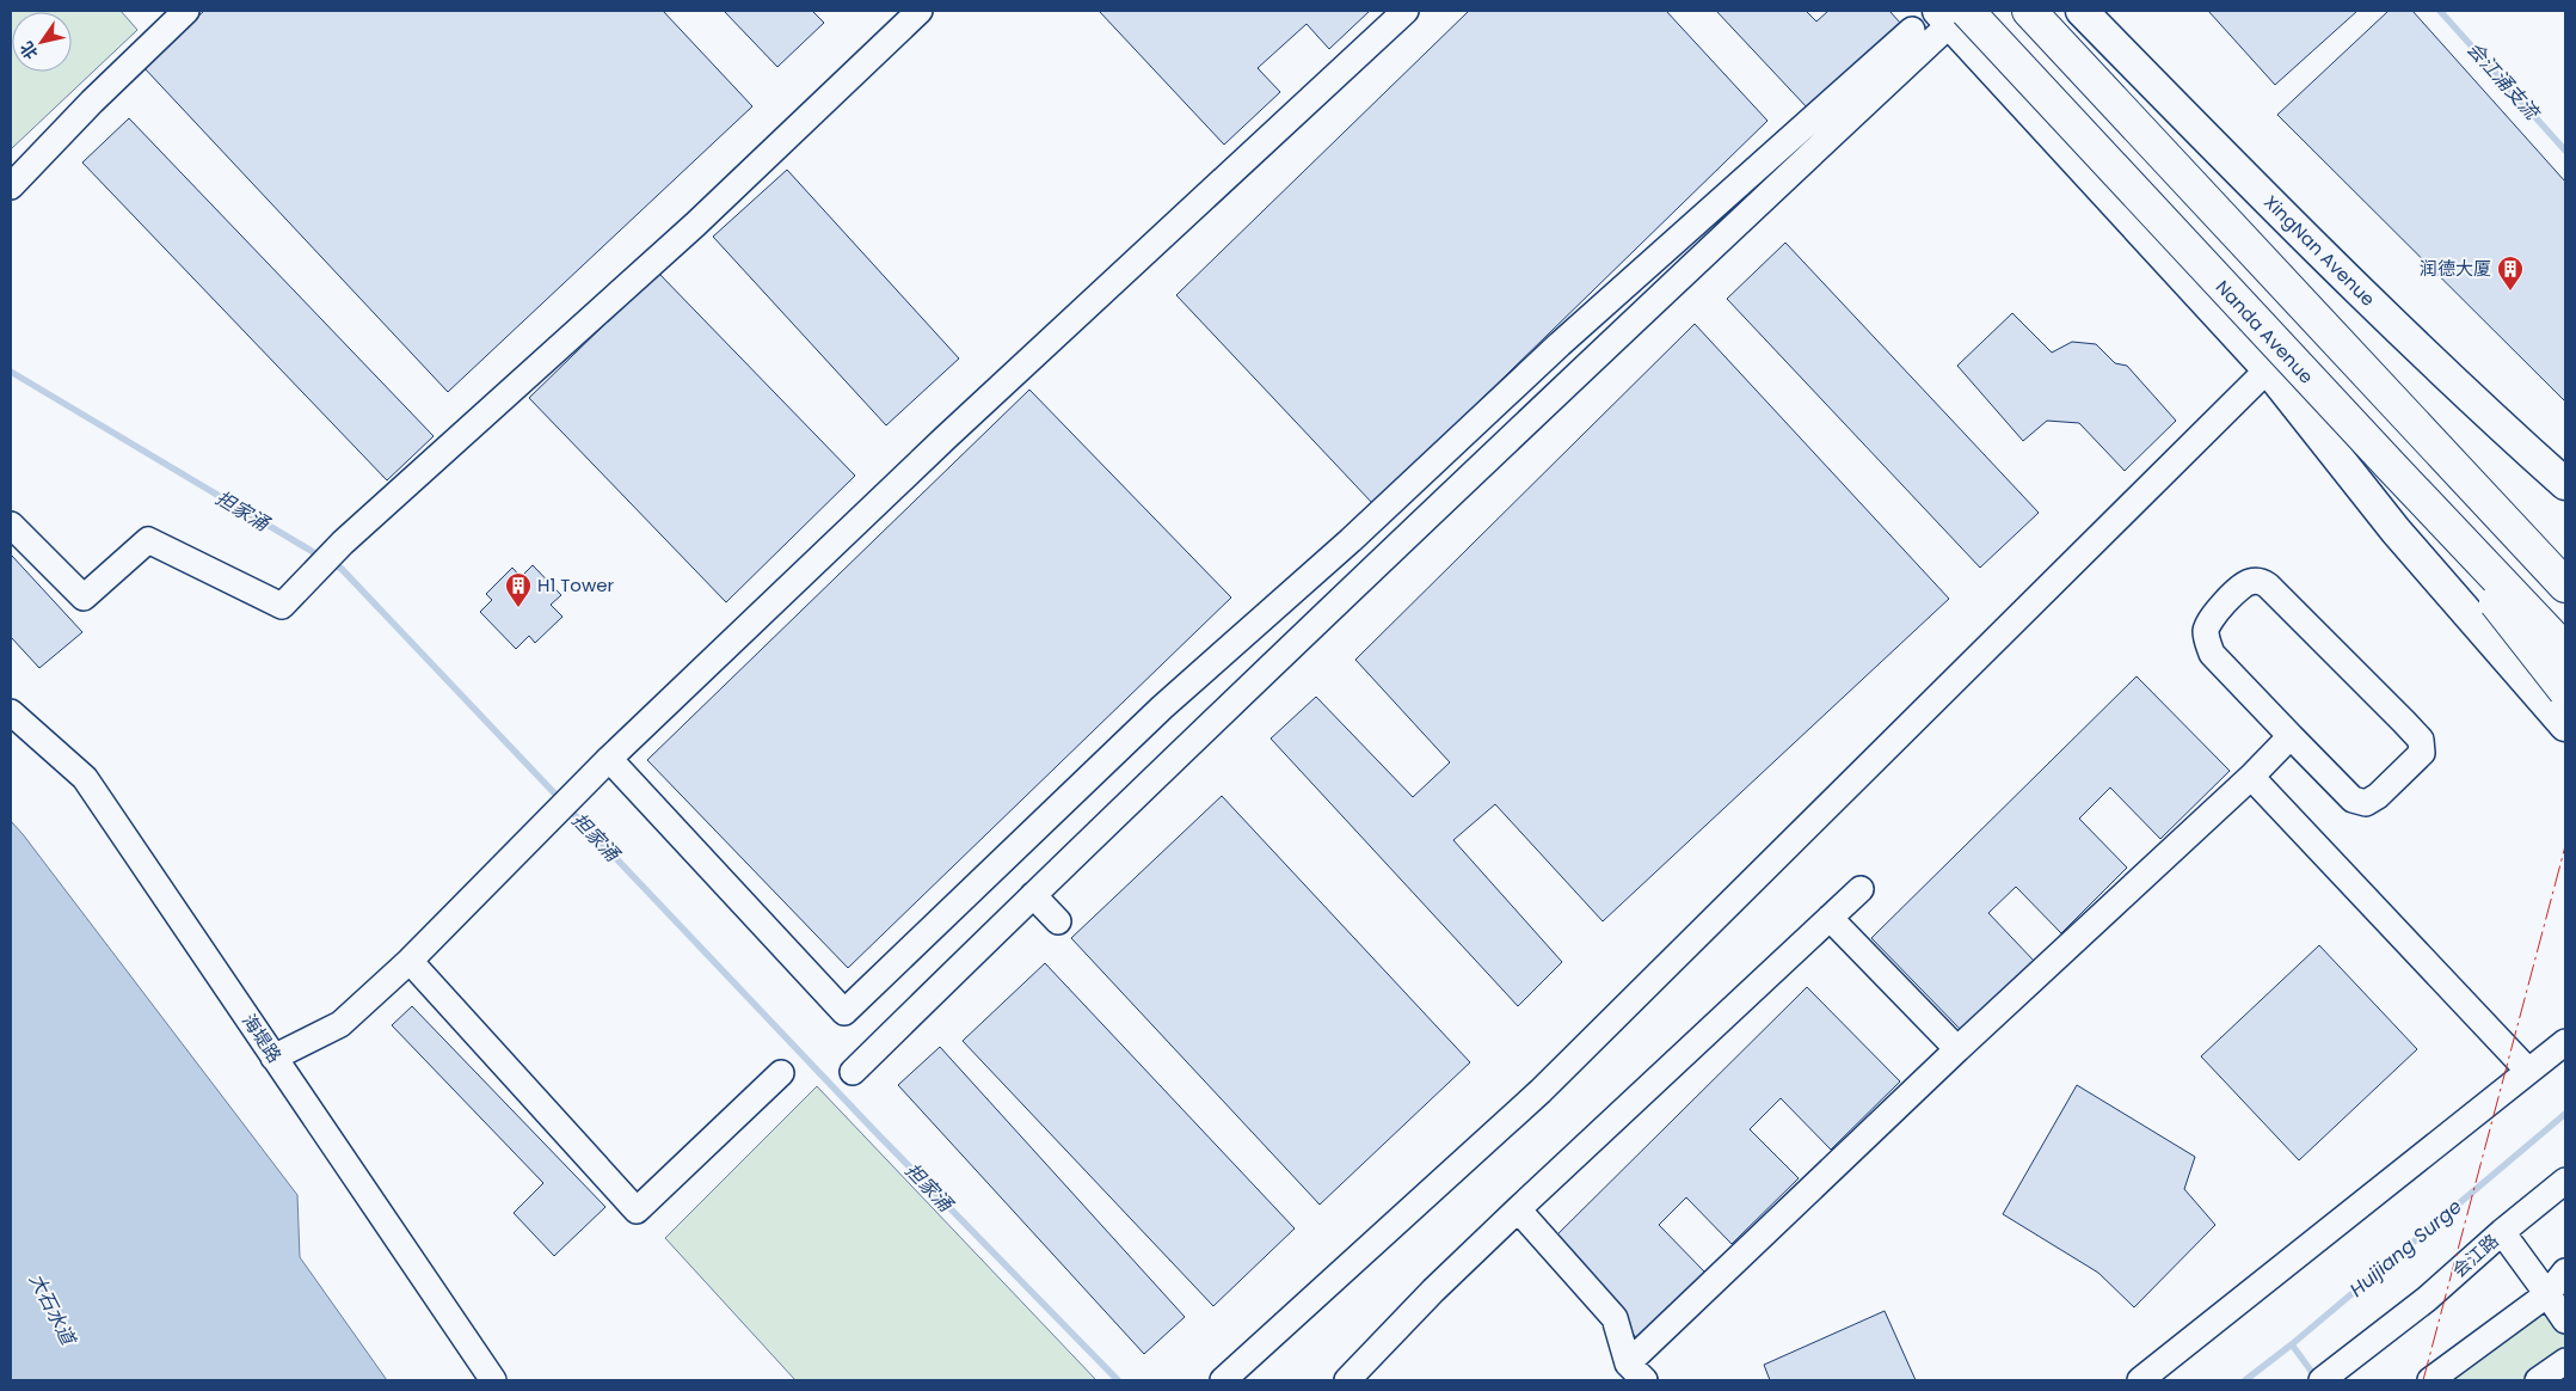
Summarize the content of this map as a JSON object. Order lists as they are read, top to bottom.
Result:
{
  "streets": {
    "highway": ["Nanda Avenue"],
    "main road": ["XingNan Avenue"],
    "street": ["海堤路", "会江路"]
  },
  "water": [
    "会江涌支流",
    "担家涌",
    "Huijiang Surge",
    "大石水道"
  ],
  "places": {
    "building": ["润德大厦", "H1 Tower"]
  },
  "north": "bottom left"
}
